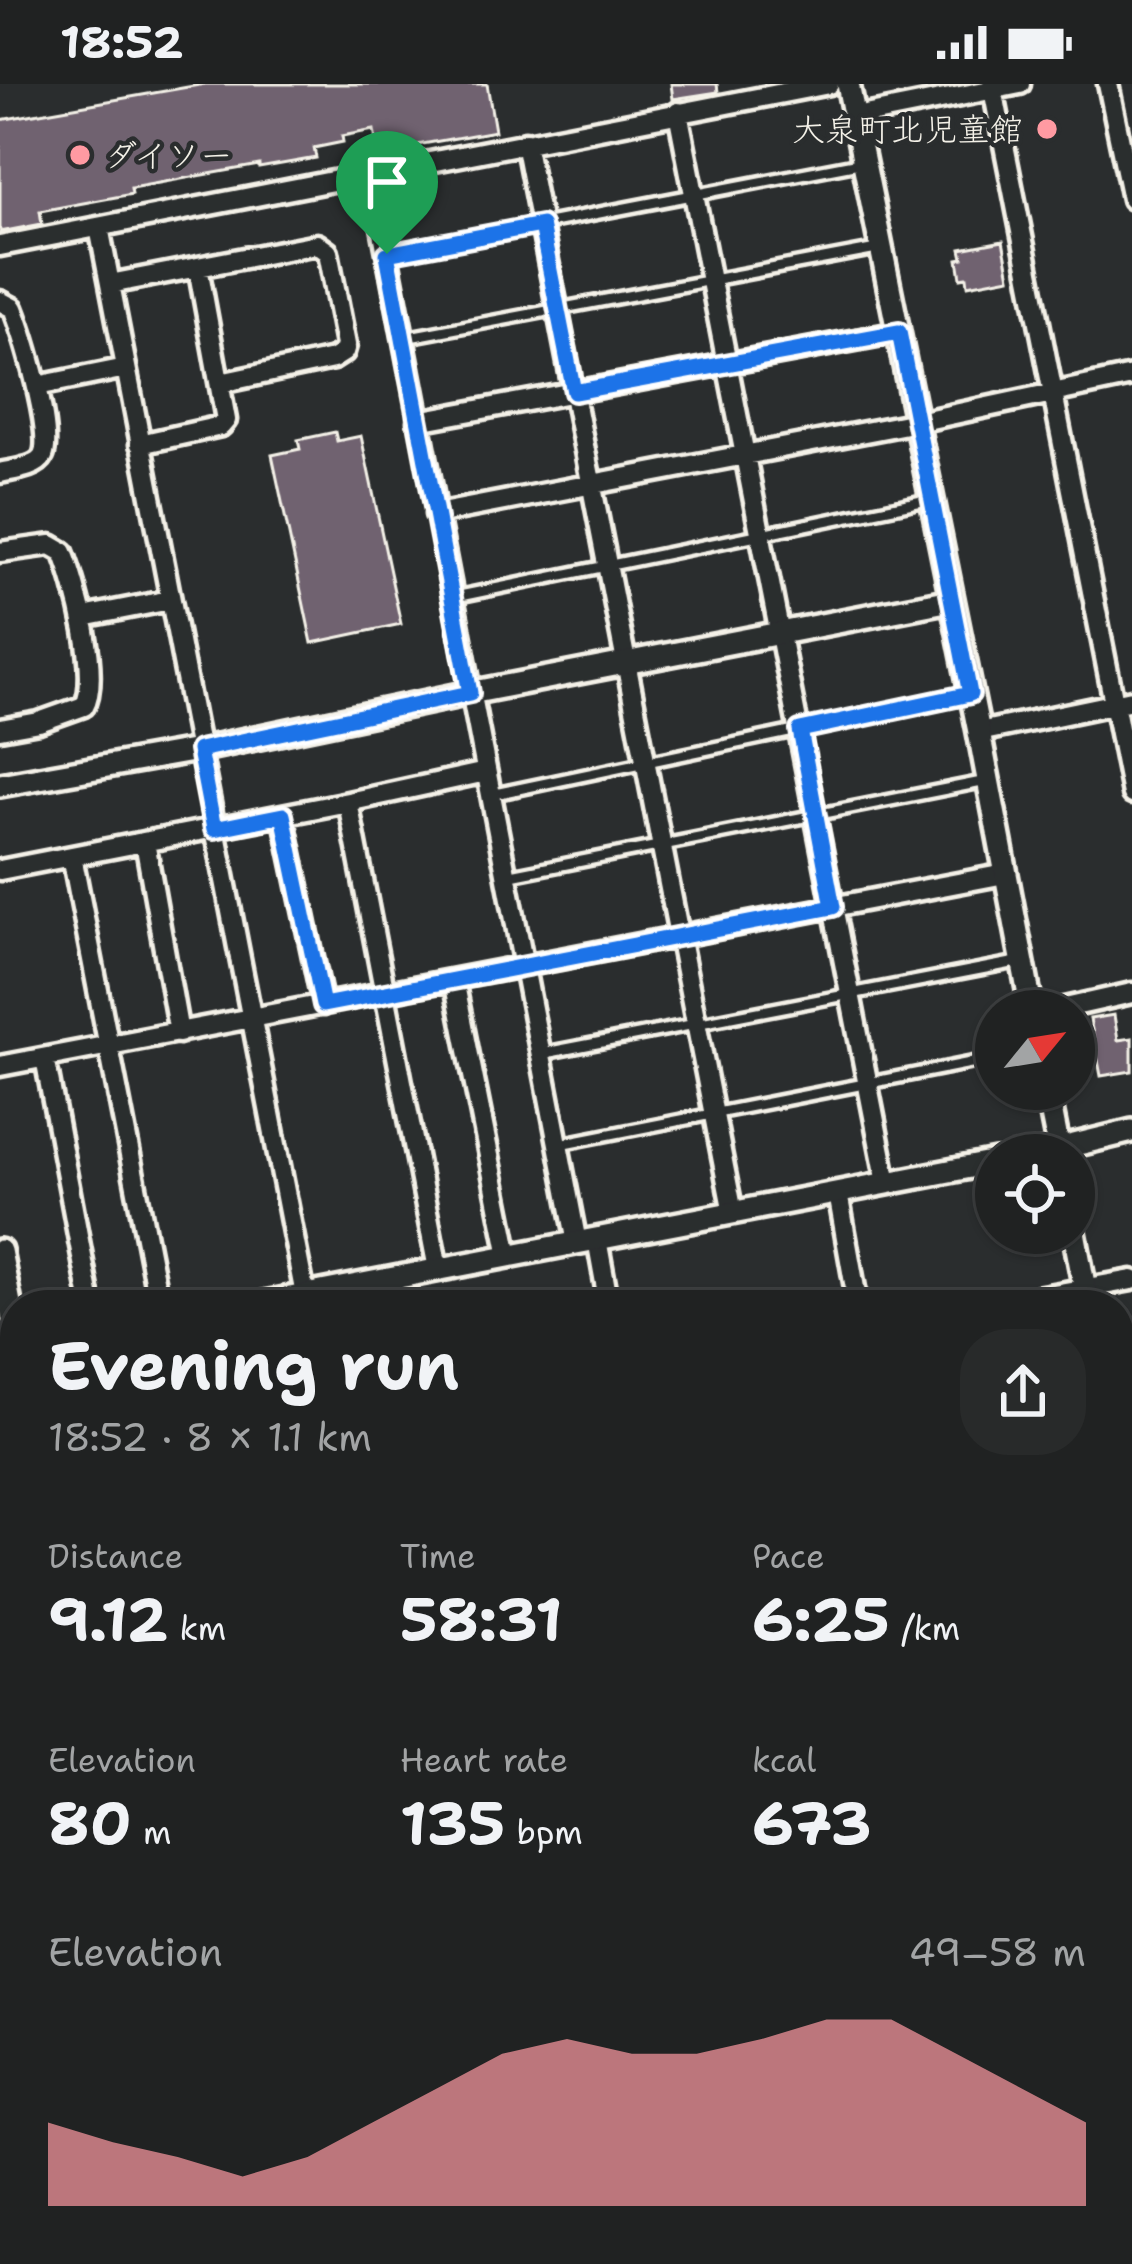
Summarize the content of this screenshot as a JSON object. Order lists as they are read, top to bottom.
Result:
{
  "places": ["大泉町北児童館", "ダイソー"],
  "north": "top right",
  "page": {
    "status": "18:52",
    "heading": ["Evening run", "18:52 · 8 × 1.1 km"],
    "stats": [
      ["Distance", "9.12 km"],
      ["Time", "58:31"],
      ["Pace", "6:25 /km"],
      ["Elevation", "80 m"],
      ["Heart rate", "135 bpm"],
      ["kcal", "673"]
    ],
    "chart": ["Elevation", "49–58 m"]
  }
}
